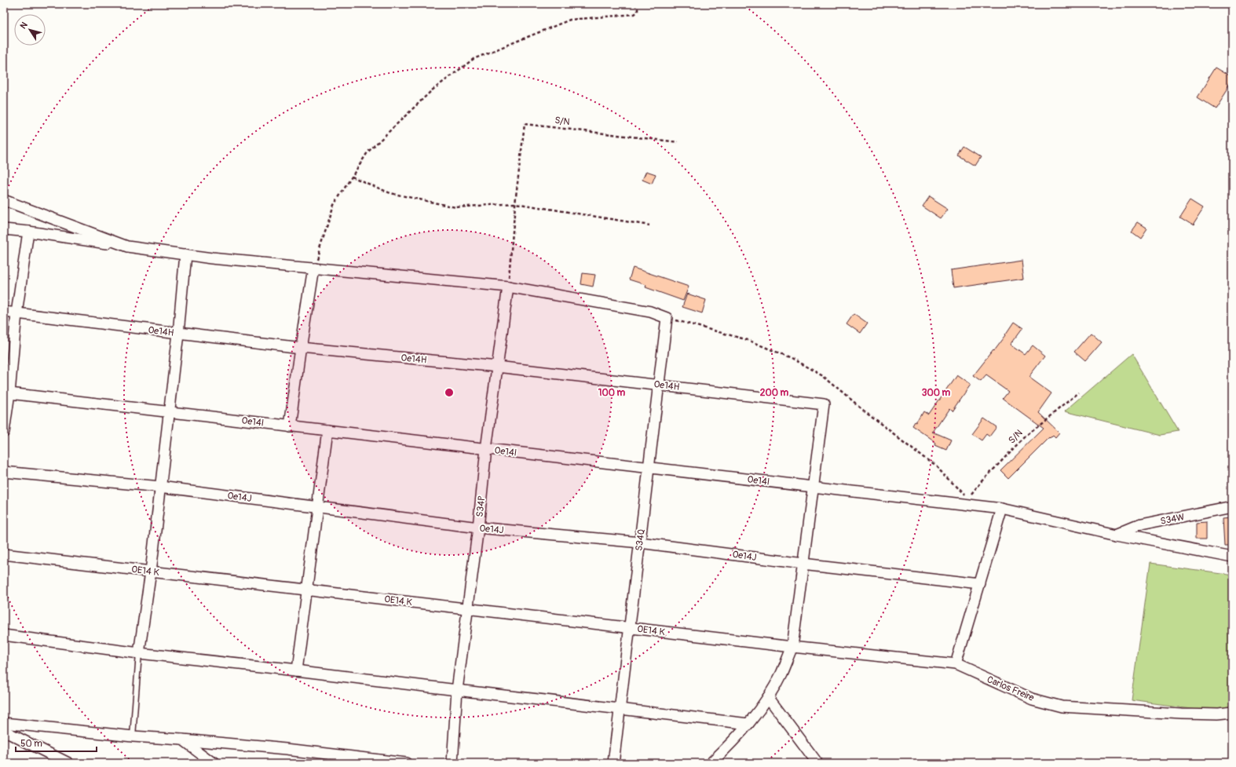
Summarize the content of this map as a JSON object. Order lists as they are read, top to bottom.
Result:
{
  "streets": {
    "street": [
      "Oe14H",
      "Oe14I",
      "Oe14J",
      "S34P",
      "S34W",
      "S34Q",
      "OE14 K",
      "Carlos Freire"
    ],
    "path": ["S/N"]
  },
  "crossings": [
    ["S/N", "S34P"],
    ["S/N", "S34Q"],
    ["Oe14H", "Oe14I"],
    ["Oe14H", "S34P"],
    ["Oe14H", "S34Q"],
    ["Oe14I", "S34P"],
    ["Oe14I", "S34W"],
    ["Oe14I", "S34Q"],
    ["Oe14J", "S34P"],
    ["Oe14J", "S34Q"],
    ["S34P", "OE14 K"],
    ["S34Q", "OE14 K"],
    ["OE14 K", "Carlos Freire"]
  ],
  "scale_bar": "50 m",
  "north": "top left",
  "rings": ["100 m", "200 m", "300 m"]
}
